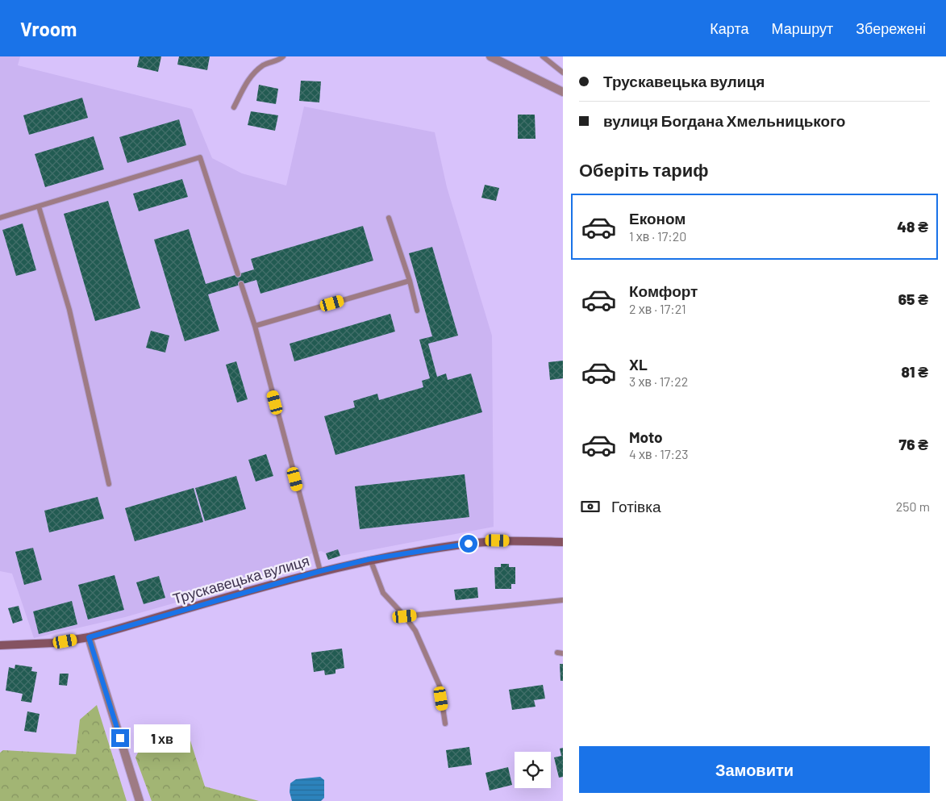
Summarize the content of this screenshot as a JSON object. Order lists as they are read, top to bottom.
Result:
{
  "streets": {
    "main road": ["Трускавецька вулиця"]
  },
  "page": {
    "header": "Vroom",
    "nav": ["Карта", "Маршрут", "Збережені"],
    "banner": ["Трускавецька вулиця", "вулиця Богдана Хмельницького"],
    "heading": "Оберіть тариф",
    "list": [
      {
        "name": "Економ",
        "note": "1 хв · 17:20",
        "value": "48 ₴"
      },
      {
        "name": "Комфорт",
        "note": "2 хв · 17:21",
        "value": "65 ₴"
      },
      {
        "name": "XL",
        "note": "3 хв · 17:22",
        "value": "81 ₴"
      },
      {
        "name": "Moto",
        "note": "4 хв · 17:23",
        "value": "76 ₴"
      }
    ],
    "pay": ["Готівка", "250 m"],
    "bubble": "1 хв",
    "buttons": "Замовити"
  }
}
